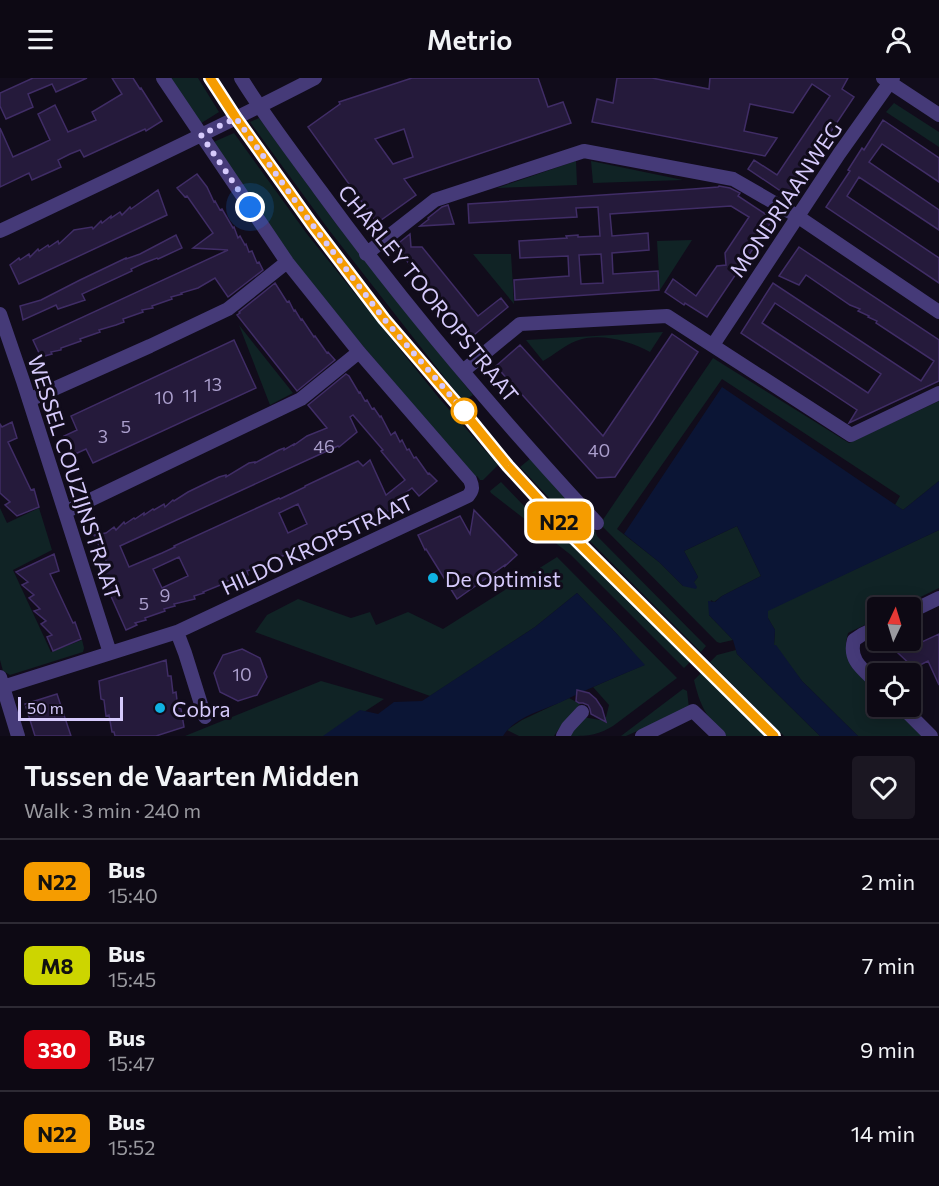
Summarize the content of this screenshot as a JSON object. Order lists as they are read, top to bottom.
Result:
{
  "streets": {
    "street": [
      "MONDRIAANWEG",
      "CHARLEY TOOROPSTRAAT",
      "WESSEL COUZIJNSTRAAT",
      "HILDO KROPSTRAAT"
    ]
  },
  "crossings": [
    ["WESSEL COUZIJNSTRAAT", "HILDO KROPSTRAAT"]
  ],
  "places": ["De Optimist", "Cobra"],
  "lines": ["bus line N22"],
  "house_numbers": [
    "13",
    "11",
    "10",
    "5",
    "3",
    "46",
    "40",
    "9",
    "5",
    "10"
  ],
  "scale_bar": "50 m",
  "north": "top",
  "page": {
    "header": "Metrio",
    "on_map": "N22",
    "scale": "50 m",
    "heading": ["Tussen de Vaarten Midden", "Walk · 3 min · 240 m"],
    "list": [
      {
        "mark": "N22",
        "name": "Bus",
        "note": "15:40",
        "value": "2 min"
      },
      {
        "mark": "M8",
        "name": "Bus",
        "note": "15:45",
        "value": "7 min"
      },
      {
        "mark": "330",
        "name": "Bus",
        "note": "15:47",
        "value": "9 min"
      },
      {
        "mark": "N22",
        "name": "Bus",
        "note": "15:52",
        "value": "14 min"
      }
    ]
  }
}
